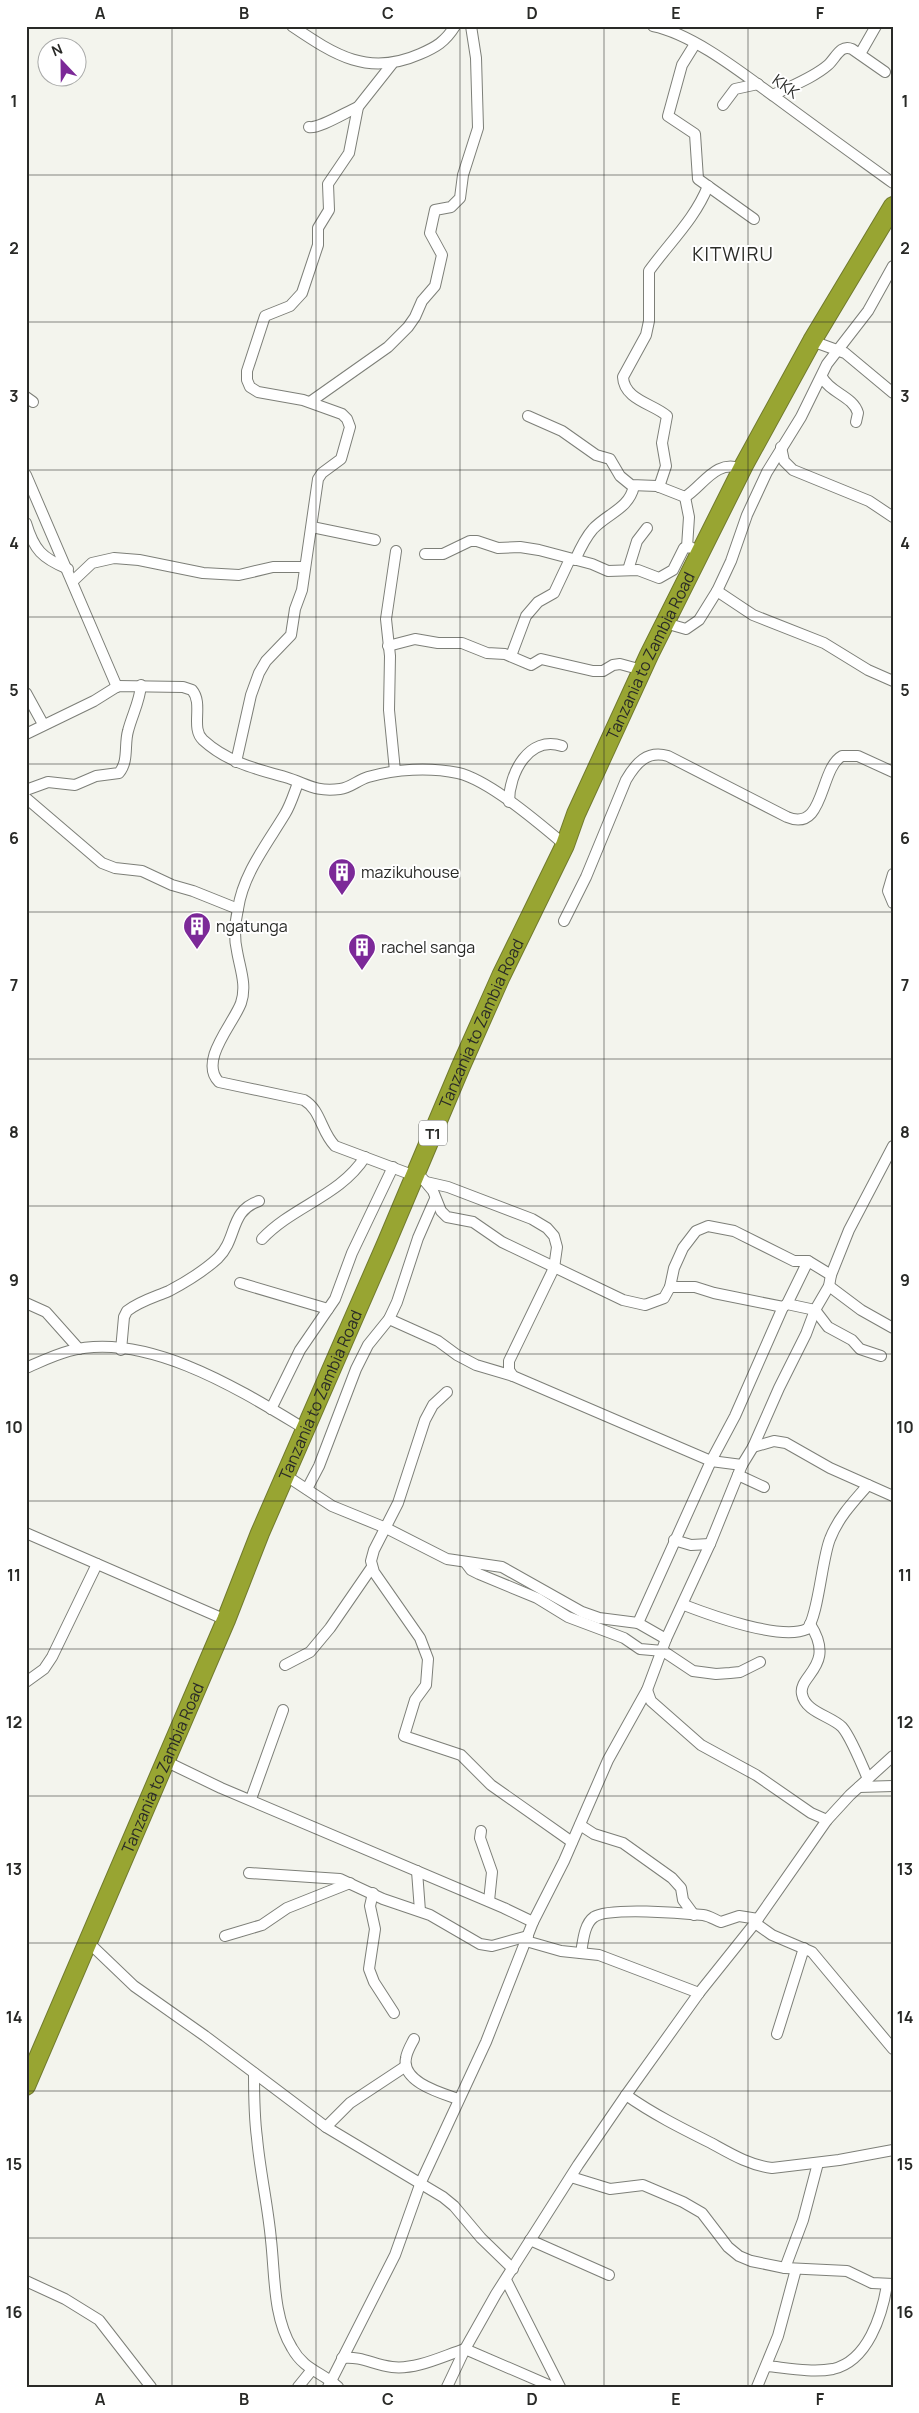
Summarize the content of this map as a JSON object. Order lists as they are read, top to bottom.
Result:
{
  "streets": {
    "highway": ["Tanzania to Zambia Road", "T1"],
    "street": ["KKK"]
  },
  "districts": ["KITWIRU"],
  "places": {
    "building": ["mazikuhouse", "ngatunga", "rachel sanga"]
  },
  "north": "top",
  "grid": {
    "columns": [
      "A",
      "B",
      "C",
      "D",
      "E",
      "F"
    ],
    "rows": [
      "1",
      "2",
      "3",
      "4",
      "5",
      "6",
      "7",
      "8",
      "9",
      "10",
      "11",
      "12",
      "13",
      "14",
      "15",
      "16"
    ]
  }
}
